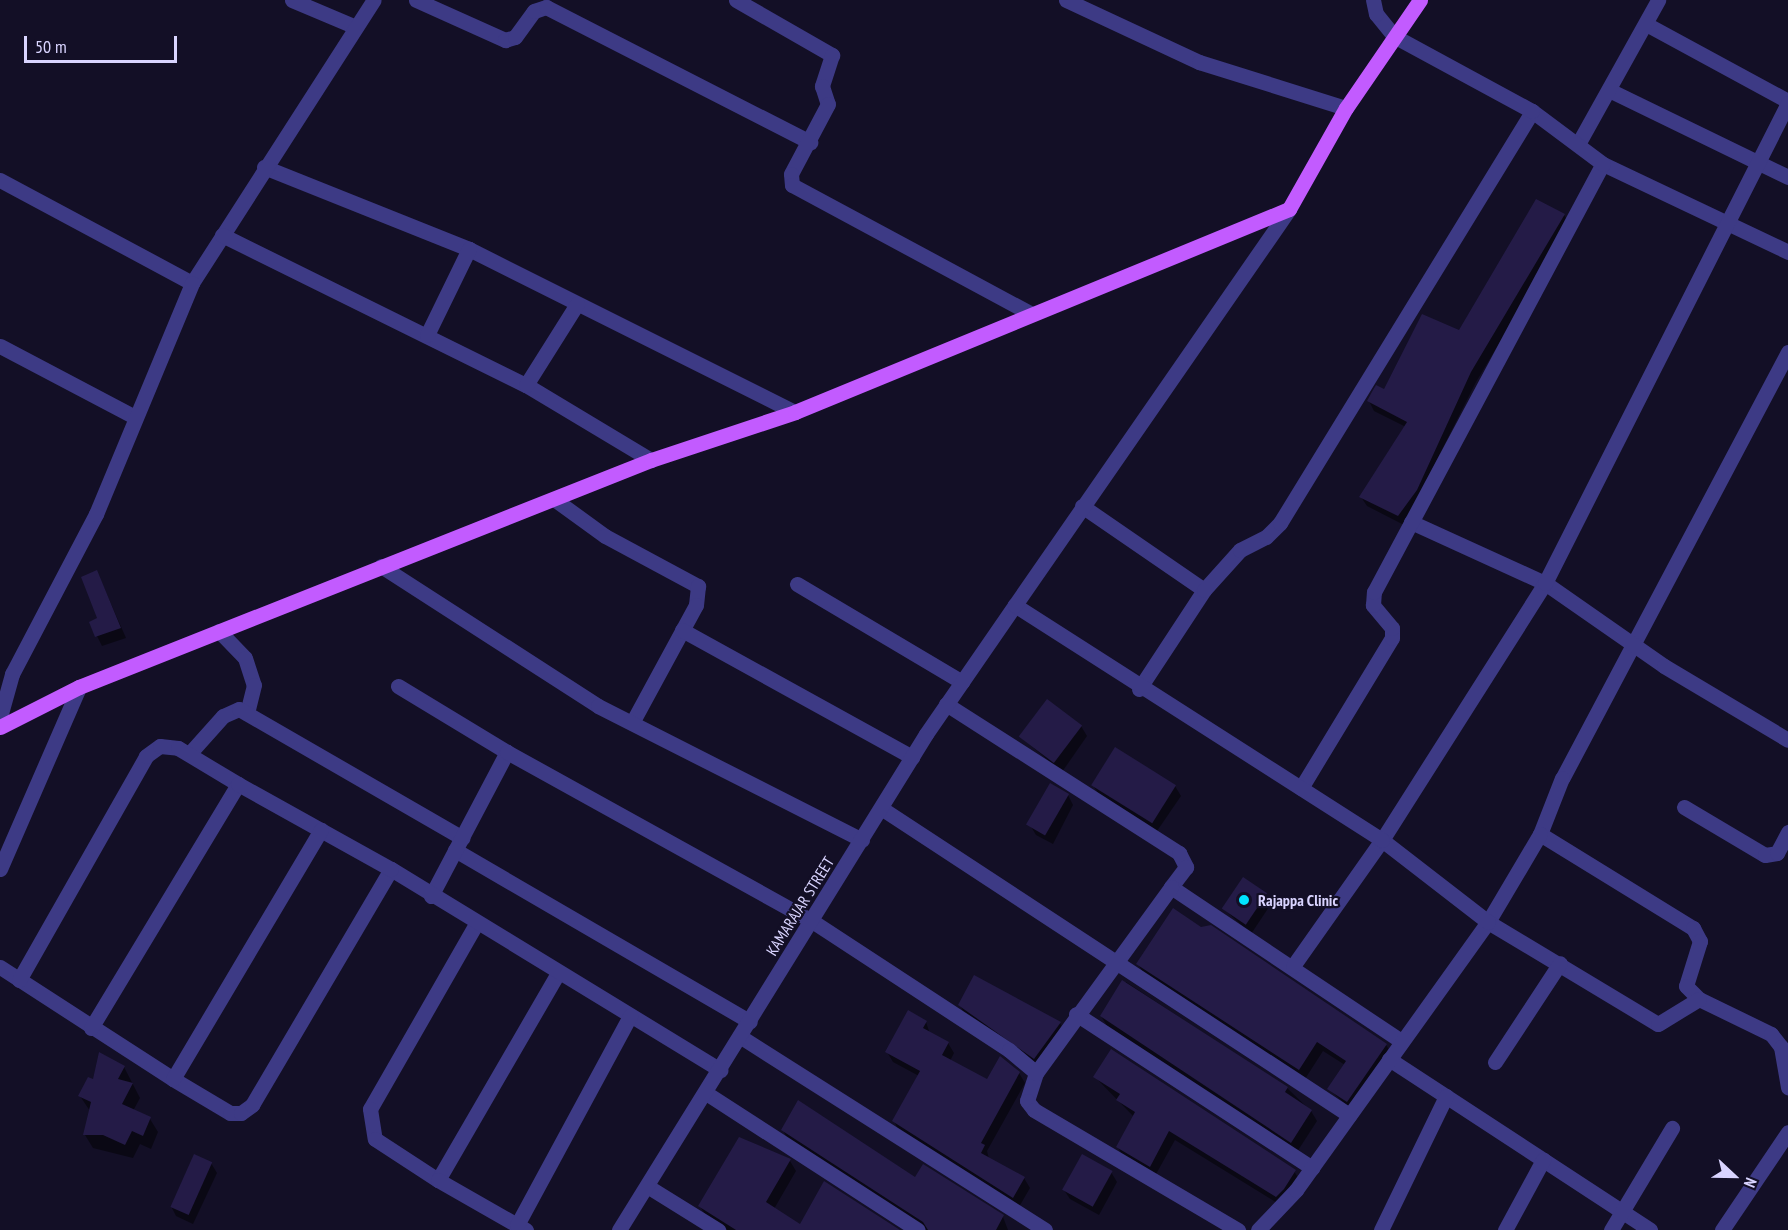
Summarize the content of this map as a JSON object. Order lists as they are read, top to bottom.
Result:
{
  "streets": {
    "street": ["KAMARAJAR STREET"]
  },
  "places": ["Rajappa Clinic"],
  "scale_bar": "50 m",
  "north": "right"
}
